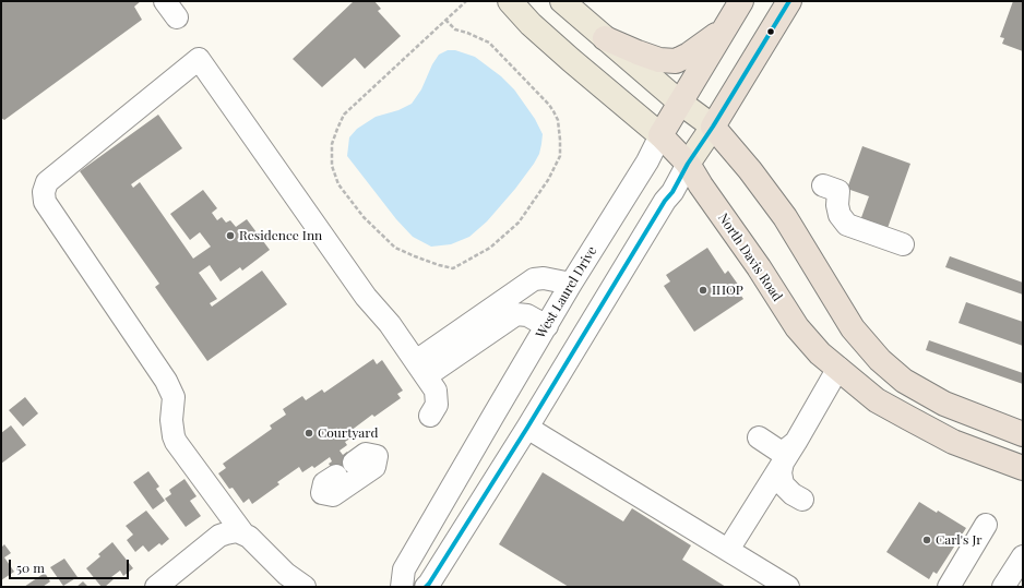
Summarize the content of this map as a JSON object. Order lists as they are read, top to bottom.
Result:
{
  "streets": {
    "highway": ["North Davis Road", "West Laurel Drive"]
  },
  "crossings": [
    ["North Davis Road", "West Laurel Drive"]
  ],
  "places": [
    "Residence Inn",
    "IHOP",
    "Courtyard",
    "Carl's Jr"
  ],
  "scale_bar": "50 m"
}
